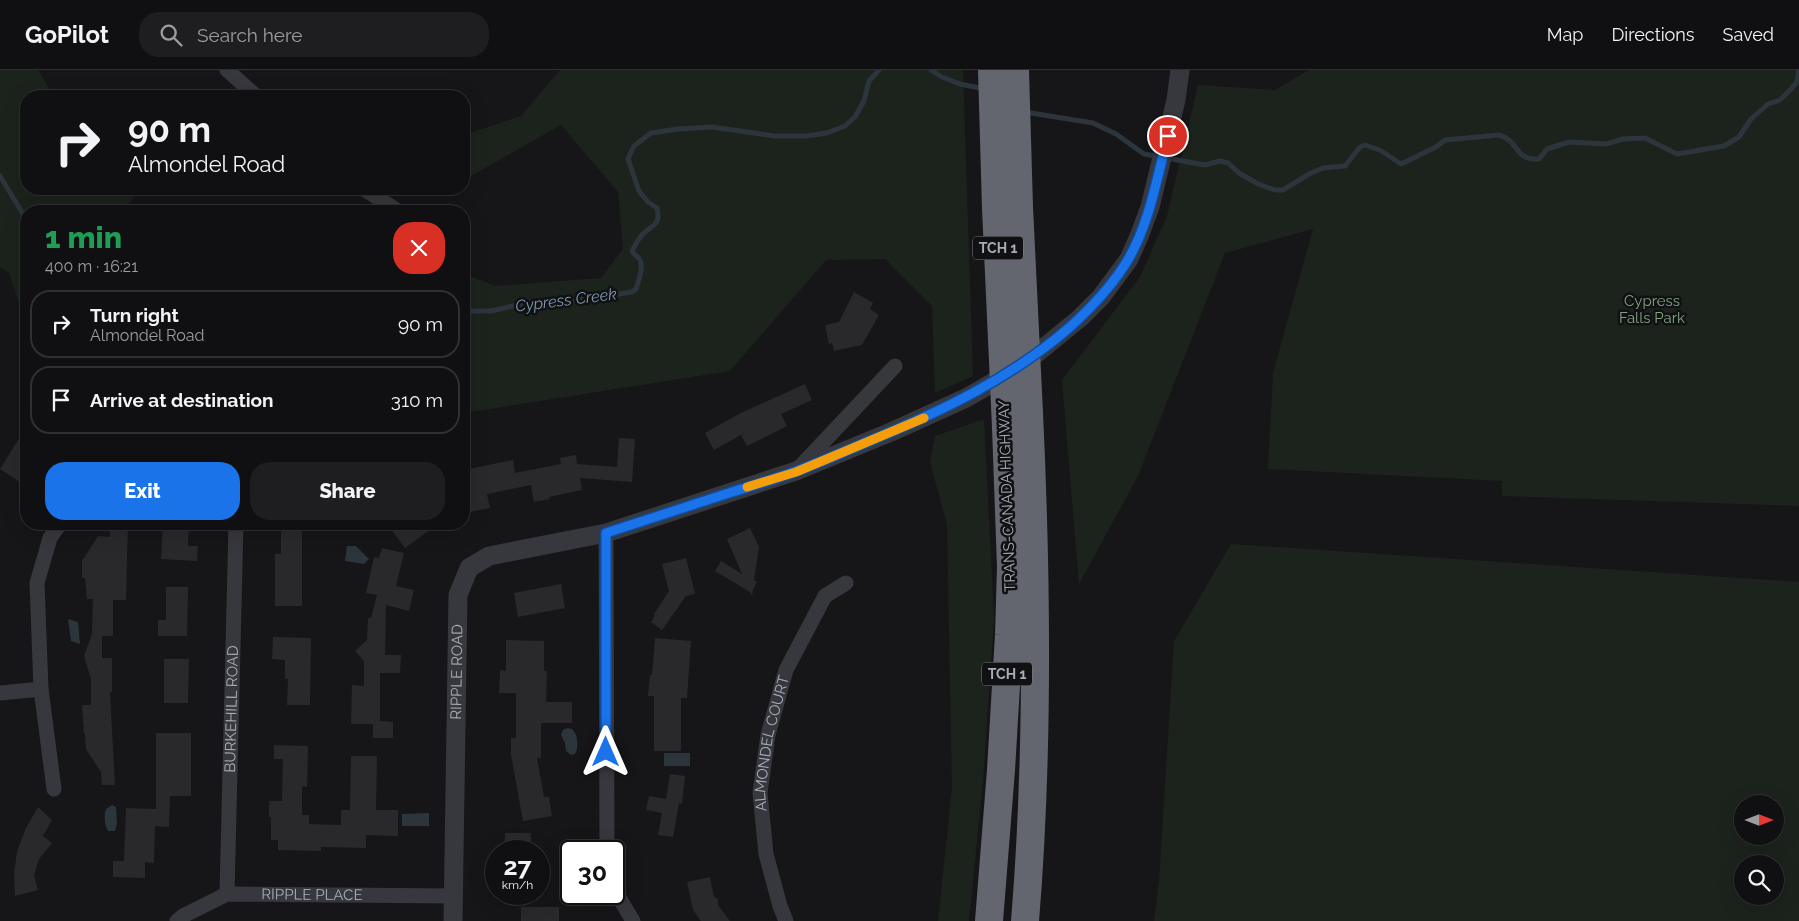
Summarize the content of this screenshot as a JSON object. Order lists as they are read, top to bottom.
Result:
{
  "streets": {
    "highway": ["TCH 1", "TRANS-CANADA HIGHWAY"],
    "street": [
      "RIPPLE ROAD",
      "BURKEHILL ROAD",
      "ALMONDEL COURT",
      "RIPPLE PLACE"
    ]
  },
  "crossings": [
    ["RIPPLE ROAD", "RIPPLE PLACE"],
    ["BURKEHILL ROAD", "RIPPLE PLACE"]
  ],
  "water": ["Cypress Creek"],
  "parks": ["Cypress Falls Park"],
  "north": "right",
  "page": {
    "header": "GoPilot",
    "search": "Search here",
    "nav": ["Map", "Directions", "Saved"],
    "turn": ["90 m", "Almondel Road"],
    "heading": ["1 min", "400 m · 16:21"],
    "list": [
      {
        "name": "Turn right",
        "note": "Almondel Road",
        "value": "90 m"
      },
      {
        "name": "Arrive at destination",
        "value": "310 m"
      }
    ],
    "buttons": ["Exit", "Share"],
    "speed": "27 km/h",
    "limit": "30"
  }
}
